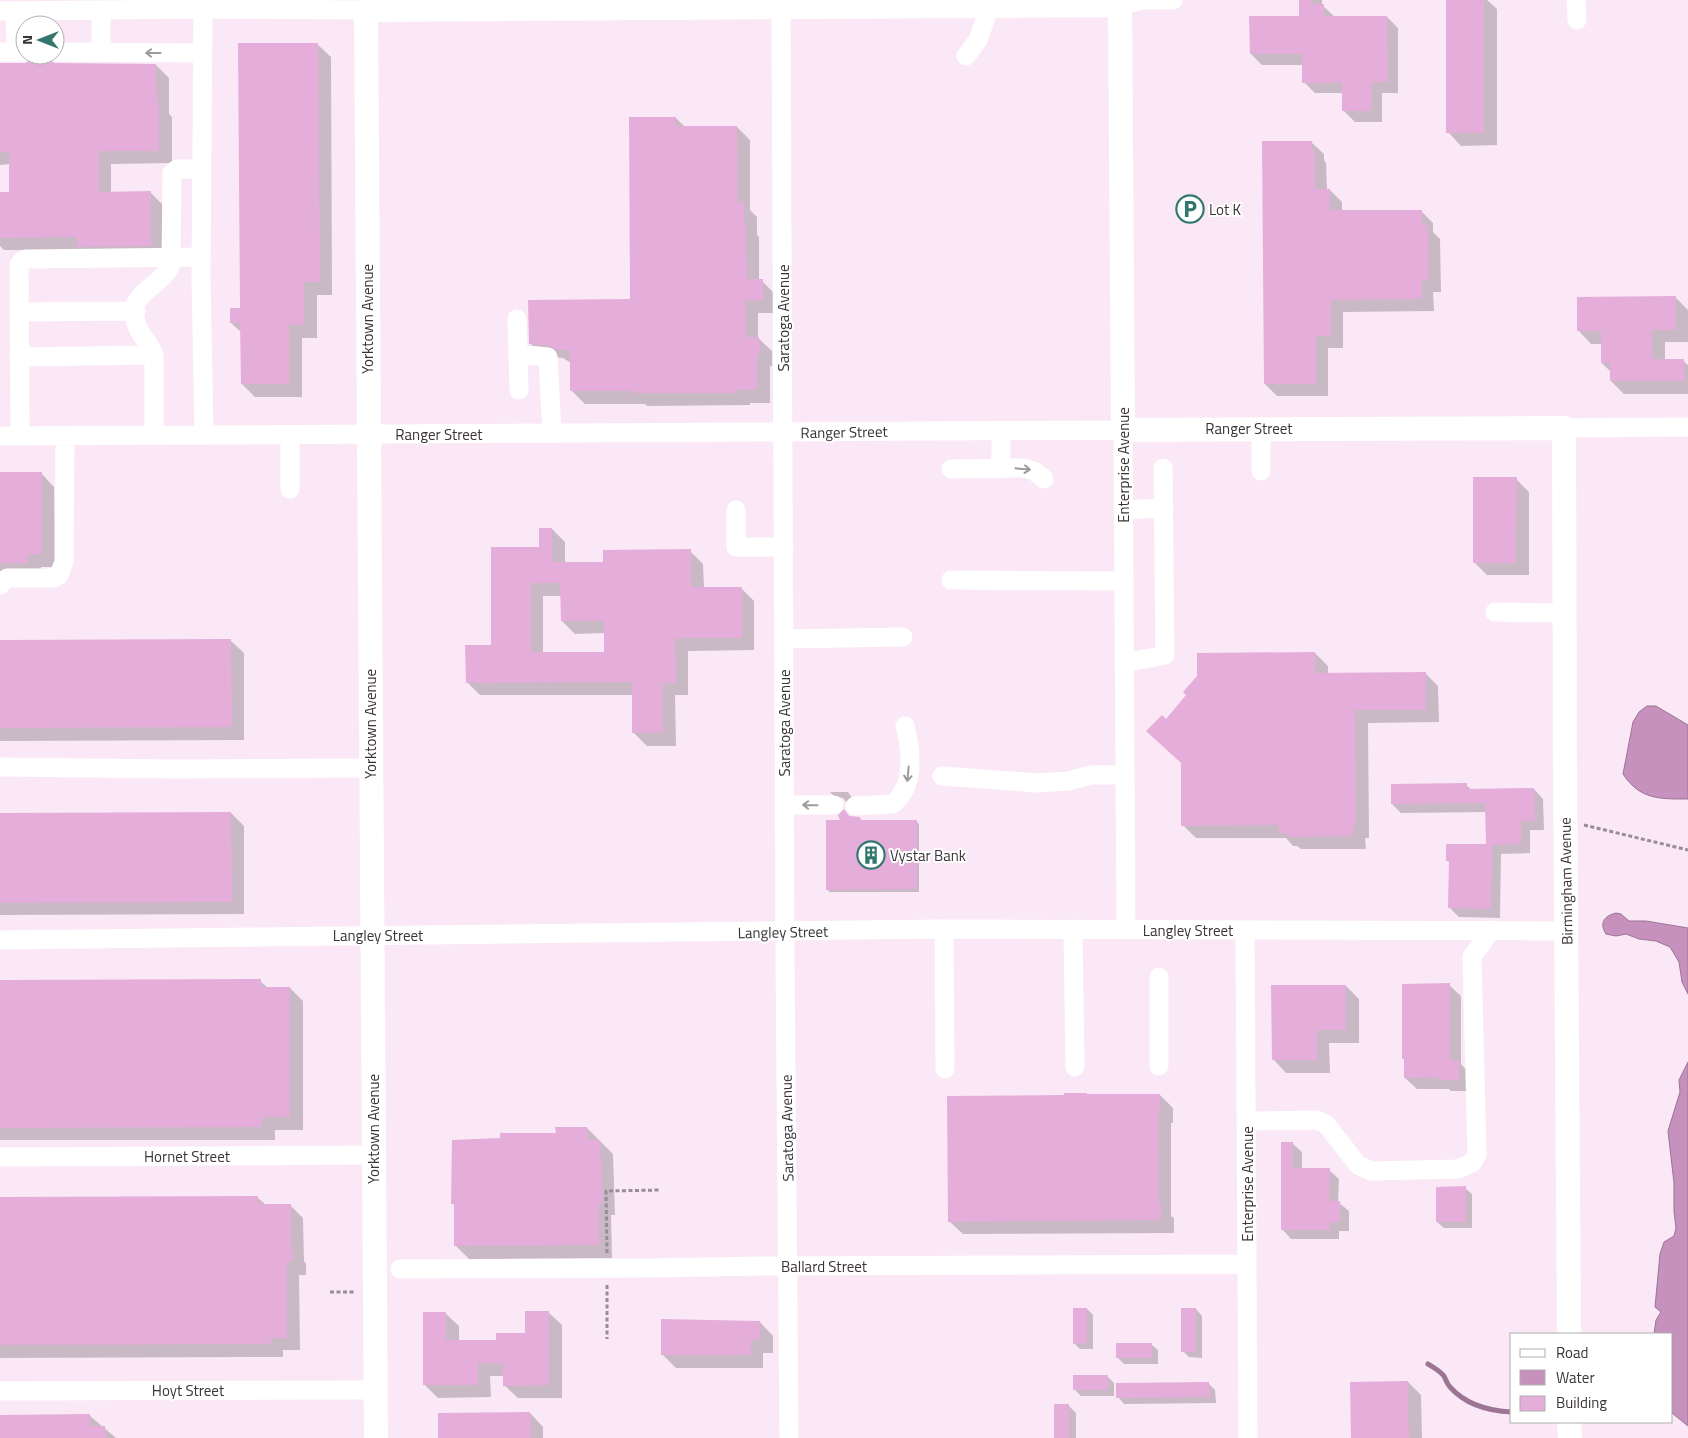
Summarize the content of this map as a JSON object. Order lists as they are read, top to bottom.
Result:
{
  "streets": {
    "main road": [
      "Yorktown Avenue",
      "Ranger Street",
      "Enterprise Avenue",
      "Birmingham Avenue"
    ],
    "street": [
      "Saratoga Avenue",
      "Langley Street",
      "Hornet Street",
      "Ballard Street",
      "Hoyt Street"
    ]
  },
  "crossings": [
    ["Saratoga Avenue", "Ranger Street"],
    ["Saratoga Avenue", "Langley Street"],
    ["Saratoga Avenue", "Ballard Street"],
    ["Yorktown Avenue", "Ranger Street"],
    ["Yorktown Avenue", "Langley Street"],
    ["Yorktown Avenue", "Hornet Street"],
    ["Yorktown Avenue", "Hoyt Street"],
    ["Ranger Street", "Enterprise Avenue"],
    ["Ranger Street", "Birmingham Avenue"],
    ["Enterprise Avenue", "Langley Street"],
    ["Enterprise Avenue", "Ballard Street"],
    ["Birmingham Avenue", "Langley Street"]
  ],
  "places": {
    "parking": ["Lot K"],
    "building": ["Vystar Bank"]
  },
  "legend": ["Road", "Water", "Building"],
  "north": "left"
}
